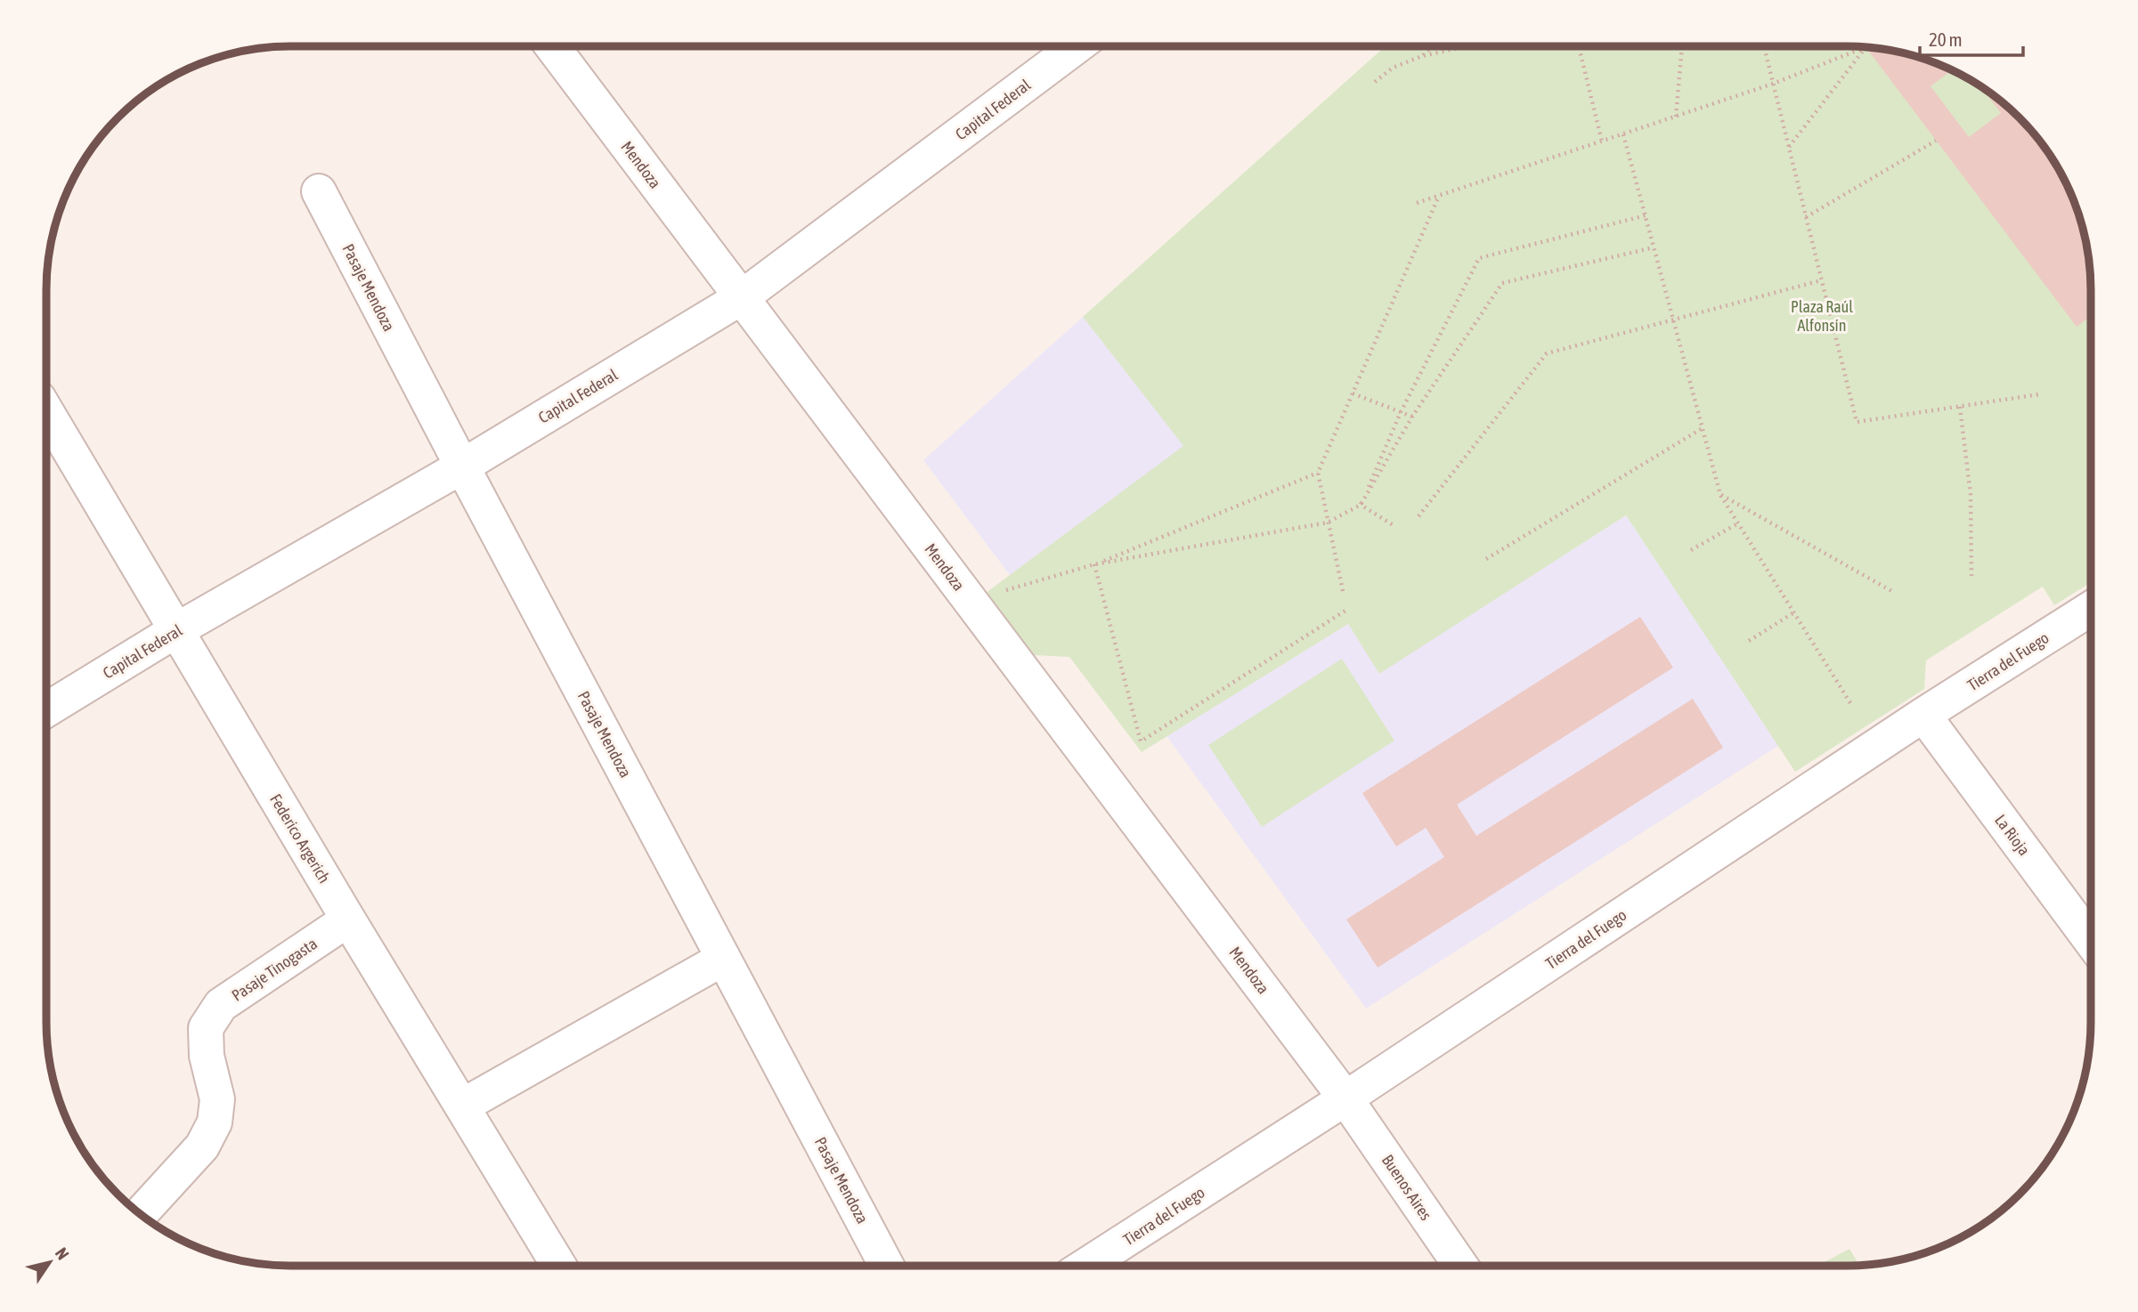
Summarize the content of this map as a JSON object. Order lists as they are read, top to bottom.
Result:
{
  "streets": {
    "street": [
      "Capital Federal",
      "Mendoza",
      "Pasaje Mendoza",
      "Tierra del Fuego",
      "La Rioja",
      "Federico Argerich",
      "Pasaje Tinogasta",
      "Buenos Aires"
    ]
  },
  "crossings": [
    ["Capital Federal", "Mendoza"],
    ["Capital Federal", "Pasaje Mendoza"],
    ["Capital Federal", "Federico Argerich"],
    ["Mendoza", "Tierra del Fuego"],
    ["Mendoza", "Buenos Aires"],
    ["Tierra del Fuego", "La Rioja"],
    ["Tierra del Fuego", "Buenos Aires"],
    ["Federico Argerich", "Pasaje Tinogasta"]
  ],
  "parks": ["Plaza Raúl Alfonsín"],
  "scale_bar": "20 m",
  "north": "top right"
}
